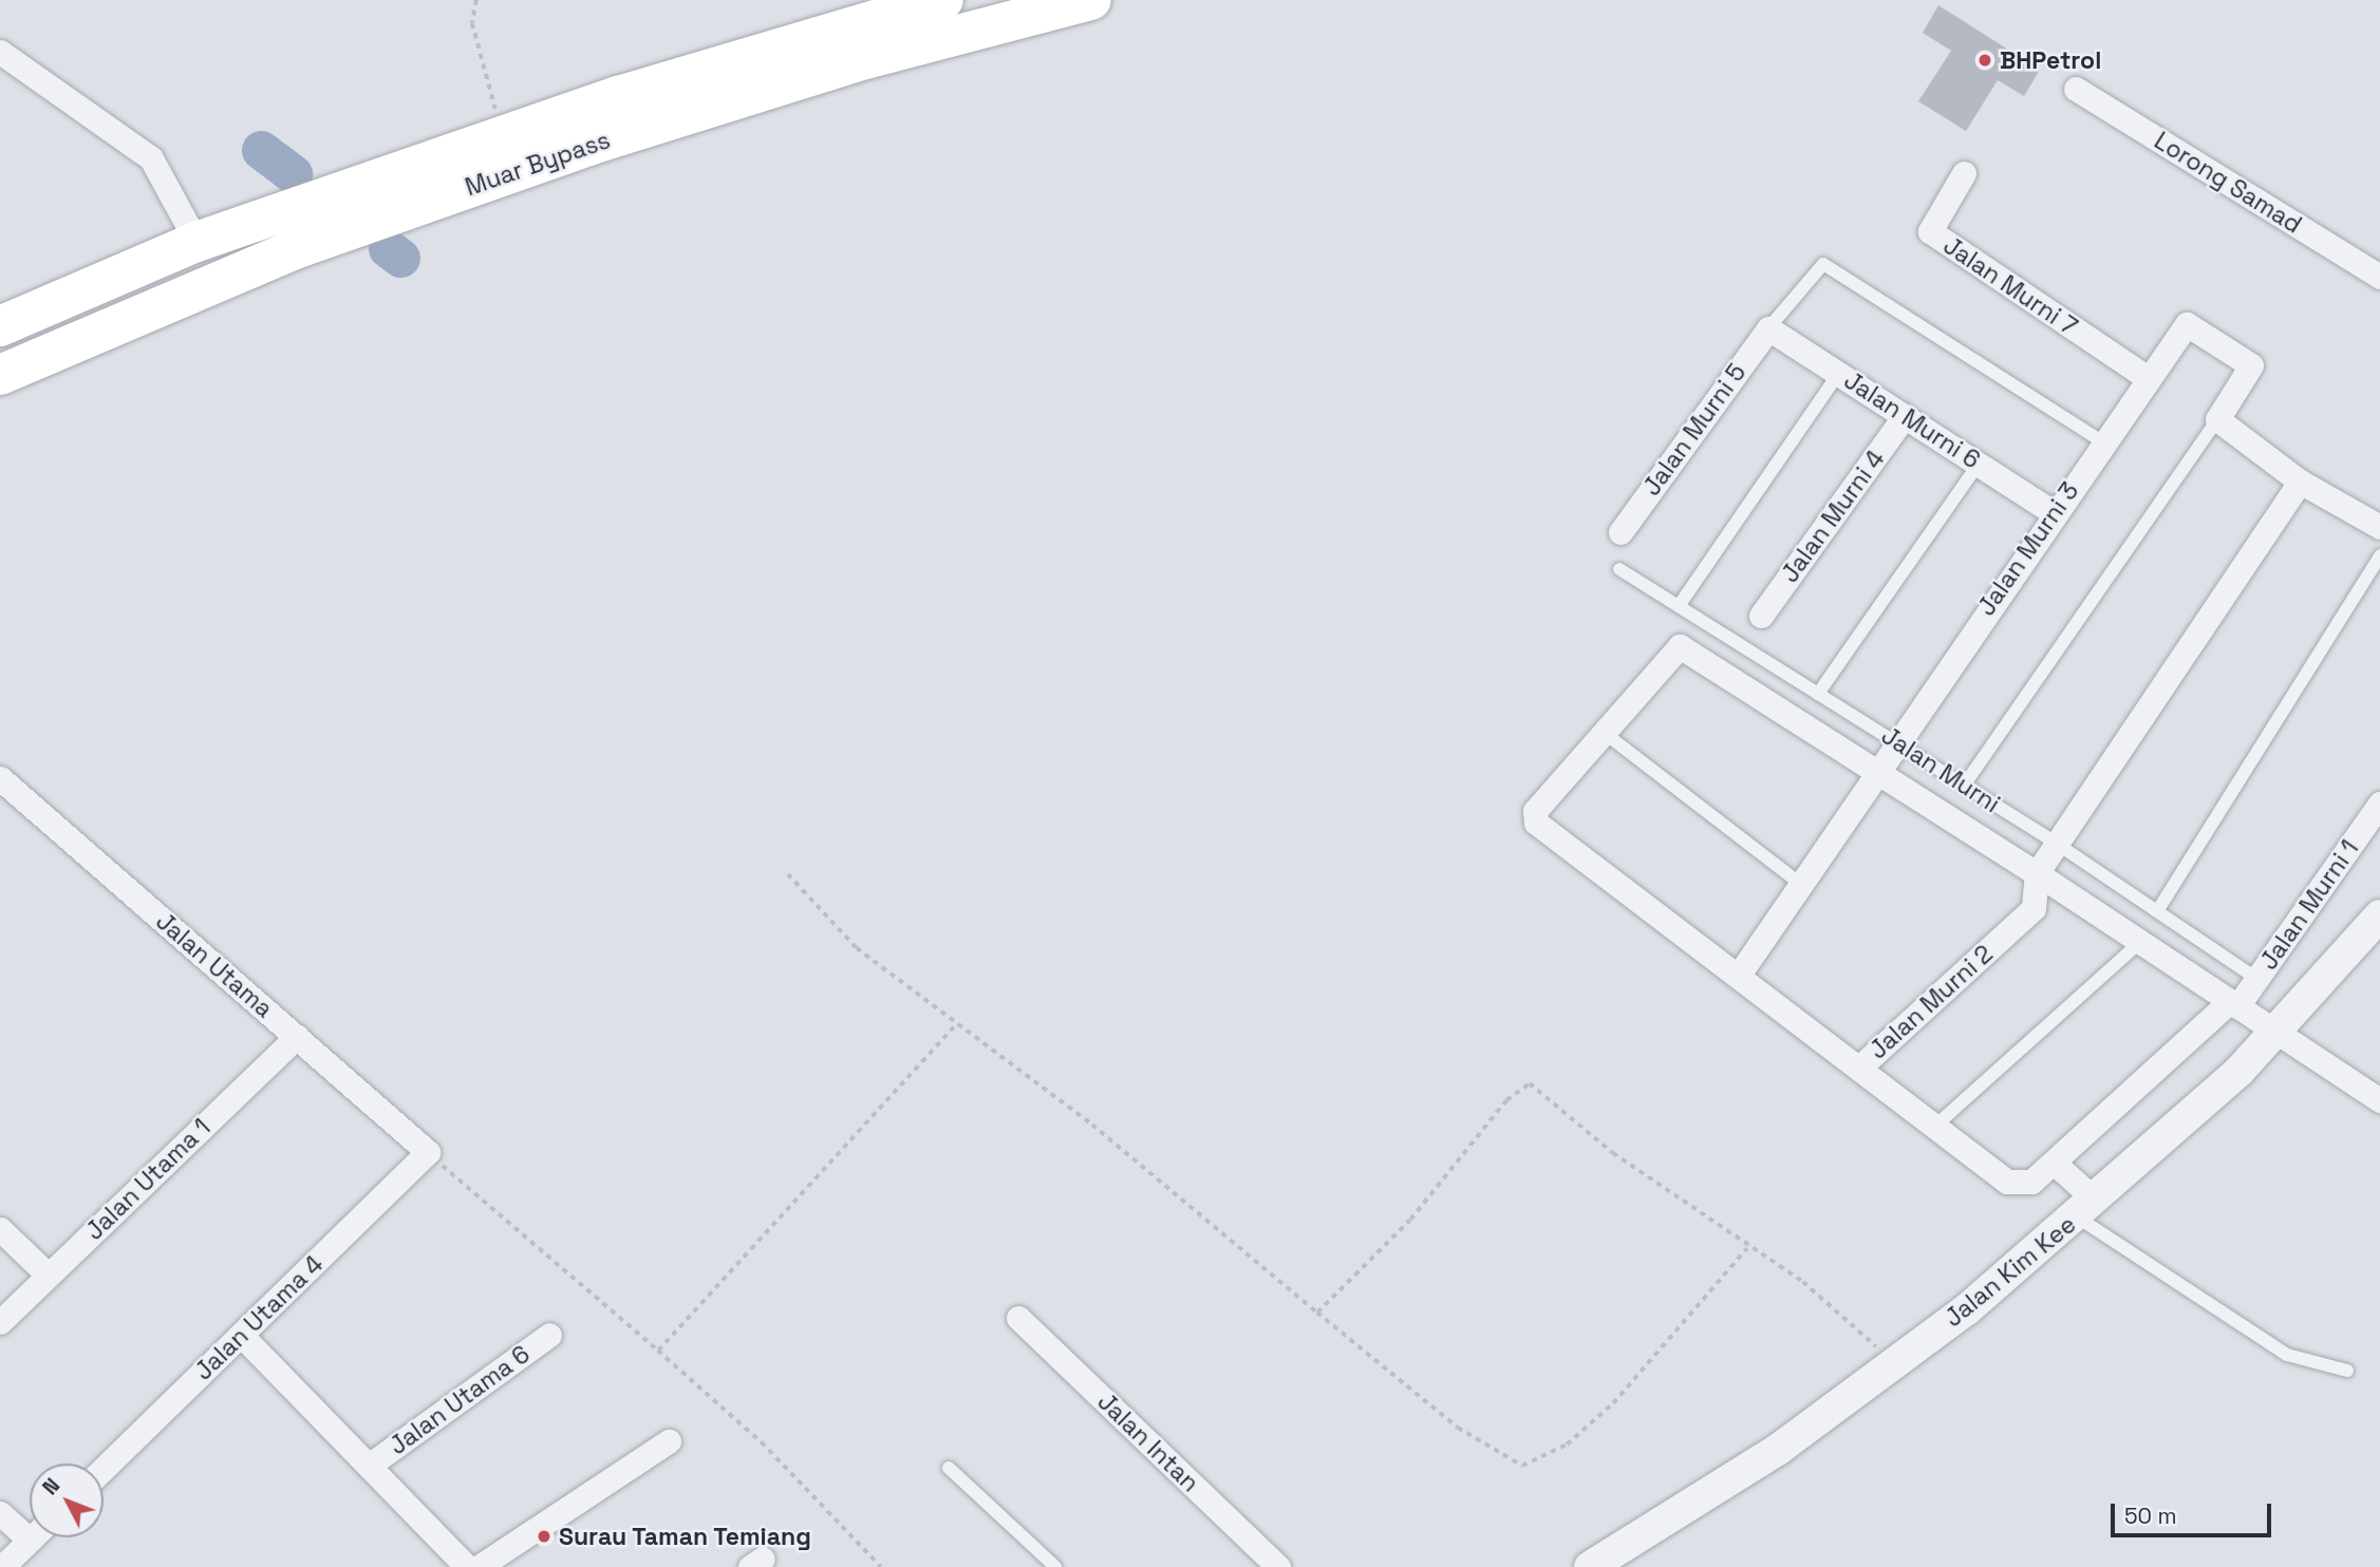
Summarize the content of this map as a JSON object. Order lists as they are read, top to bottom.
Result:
{
  "streets": {
    "highway": ["Muar Bypass"],
    "street": [
      "Lorong Samad",
      "Jalan Murni 7",
      "Jalan Murni 6",
      "Jalan Murni 5",
      "Jalan Murni 4",
      "Jalan Murni 3",
      "Jalan Murni",
      "Jalan Murni 1",
      "Jalan Utama",
      "Jalan Murni 2",
      "Jalan Utama 1",
      "Jalan Kim Kee",
      "Jalan Utama 4",
      "Jalan Utama 6",
      "Jalan Intan"
    ]
  },
  "crossings": [
    ["Jalan Murni 7", "Jalan Murni 3"],
    ["Jalan Murni 6", "Jalan Murni 5"],
    ["Jalan Murni 6", "Jalan Murni 4"],
    ["Jalan Murni 6", "Jalan Murni 3"],
    ["Jalan Murni 3", "Jalan Murni"],
    ["Jalan Murni 3", "Jalan Murni 2"],
    ["Jalan Murni", "Jalan Murni 1"],
    ["Jalan Murni", "Jalan Murni 2"],
    ["Jalan Murni", "Jalan Kim Kee"],
    ["Jalan Murni 1", "Jalan Murni 2"],
    ["Jalan Utama", "Jalan Utama 1"],
    ["Jalan Utama", "Jalan Utama 4"]
  ],
  "places": ["BHPetrol", "Surau Taman Temiang"],
  "scale_bar": "50 m",
  "north": "top left"
}
